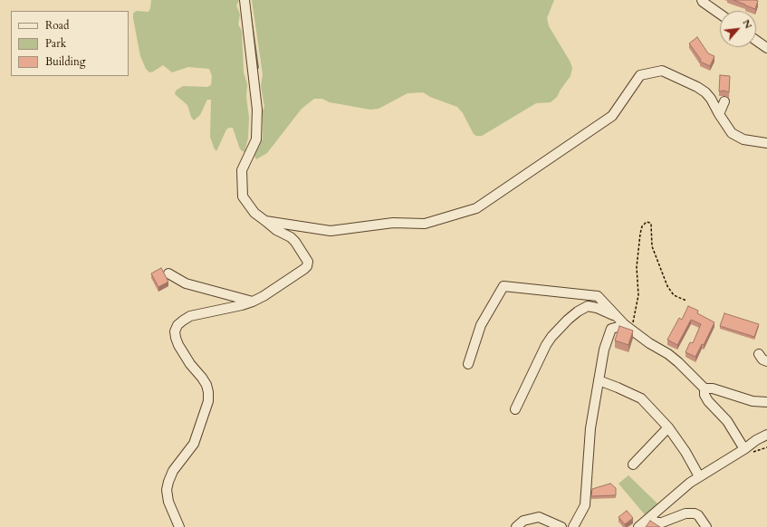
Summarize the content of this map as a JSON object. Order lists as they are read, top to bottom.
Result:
{
  "legend": ["Road", "Park", "Building"],
  "north": "top right"
}
